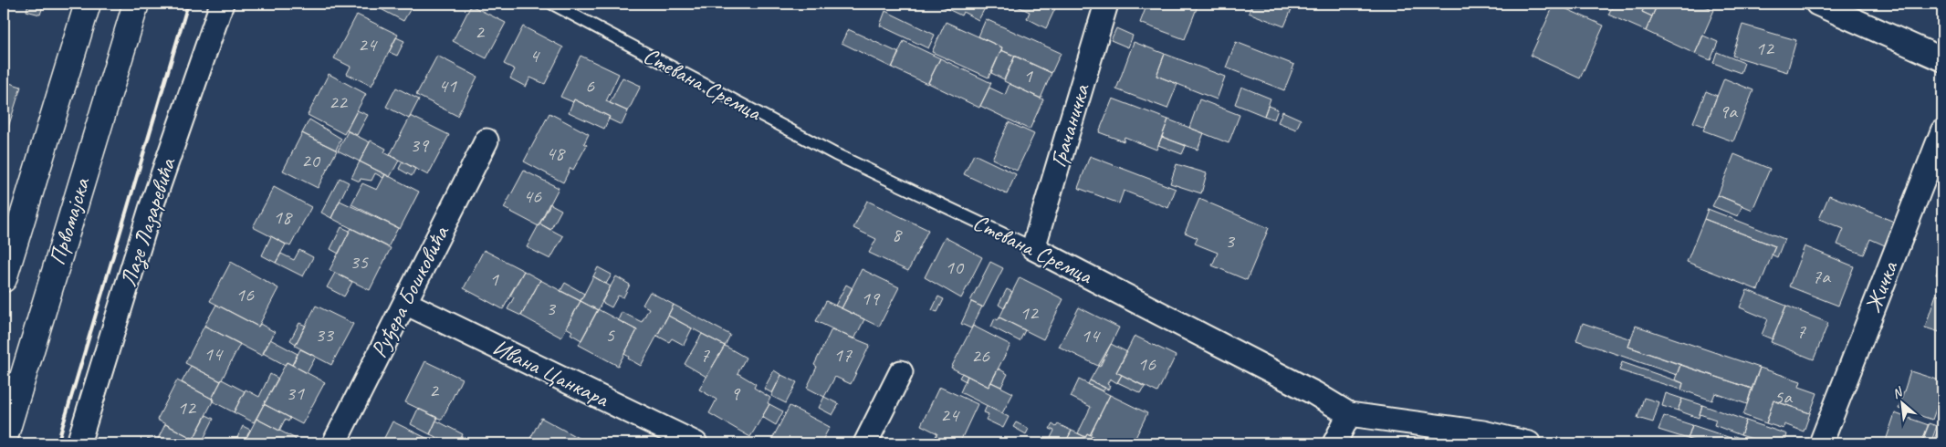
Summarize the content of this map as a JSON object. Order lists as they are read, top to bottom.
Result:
{
  "streets": {
    "main road": ["Првомајска"],
    "street": [
      "Стевана Сремца",
      "Грачаничка",
      "Лазе Лазаревића",
      "Жичка",
      "Руђера Бошковића",
      "Ивана Цанкара"
    ]
  },
  "crossings": [
    ["Стевана Сремца", "Грачаничка"],
    ["Руђера Бошковића", "Ивана Цанкара"]
  ],
  "house_numbers": [
    "2",
    "24",
    "12",
    "4",
    "1",
    "41",
    "6",
    "22",
    "9a",
    "39",
    "48",
    "20",
    "46",
    "18",
    "8",
    "3",
    "35",
    "10",
    "7a",
    "1",
    "16",
    "19",
    "3",
    "12",
    "7",
    "33",
    "5",
    "14",
    "14",
    "7",
    "17",
    "26",
    "16",
    "2",
    "31",
    "9",
    "5a",
    "12",
    "24"
  ],
  "north": "top left"
}
